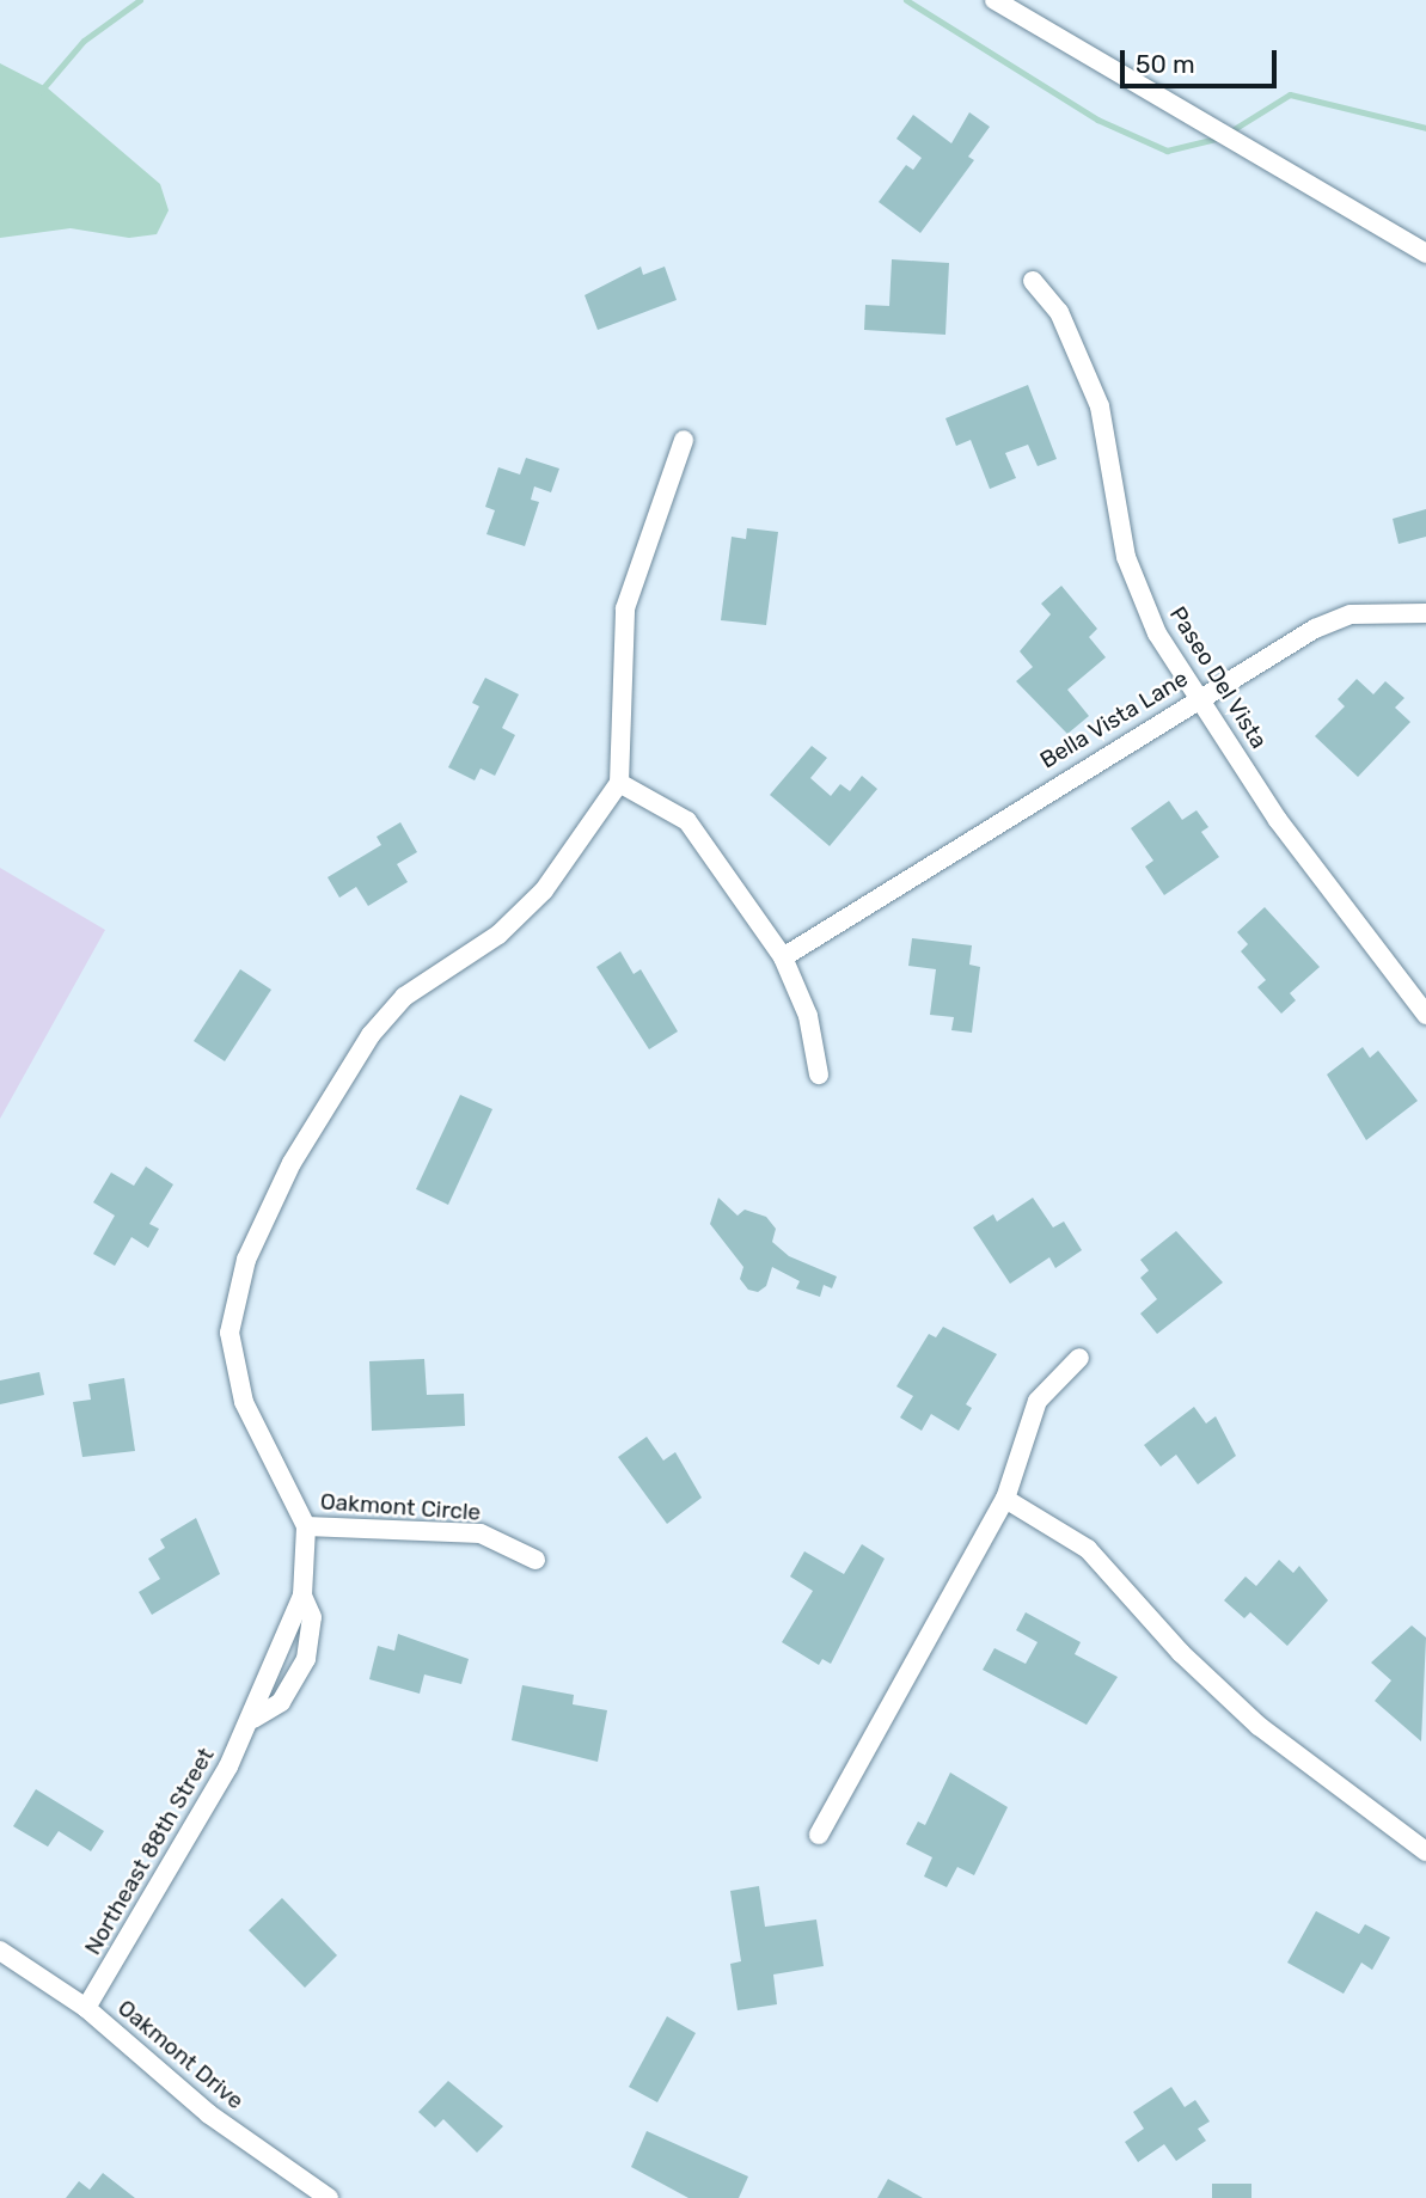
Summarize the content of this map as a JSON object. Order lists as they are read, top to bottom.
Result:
{
  "streets": {
    "street": [
      "Paseo Del Vista",
      "Bella Vista Lane",
      "Oakmont Circle",
      "Northeast 88th Street",
      "Oakmont Drive"
    ]
  },
  "crossings": [
    ["Paseo Del Vista", "Bella Vista Lane"],
    ["Oakmont Circle", "Northeast 88th Street"],
    ["Northeast 88th Street", "Oakmont Drive"]
  ],
  "scale_bar": "50 m"
}
